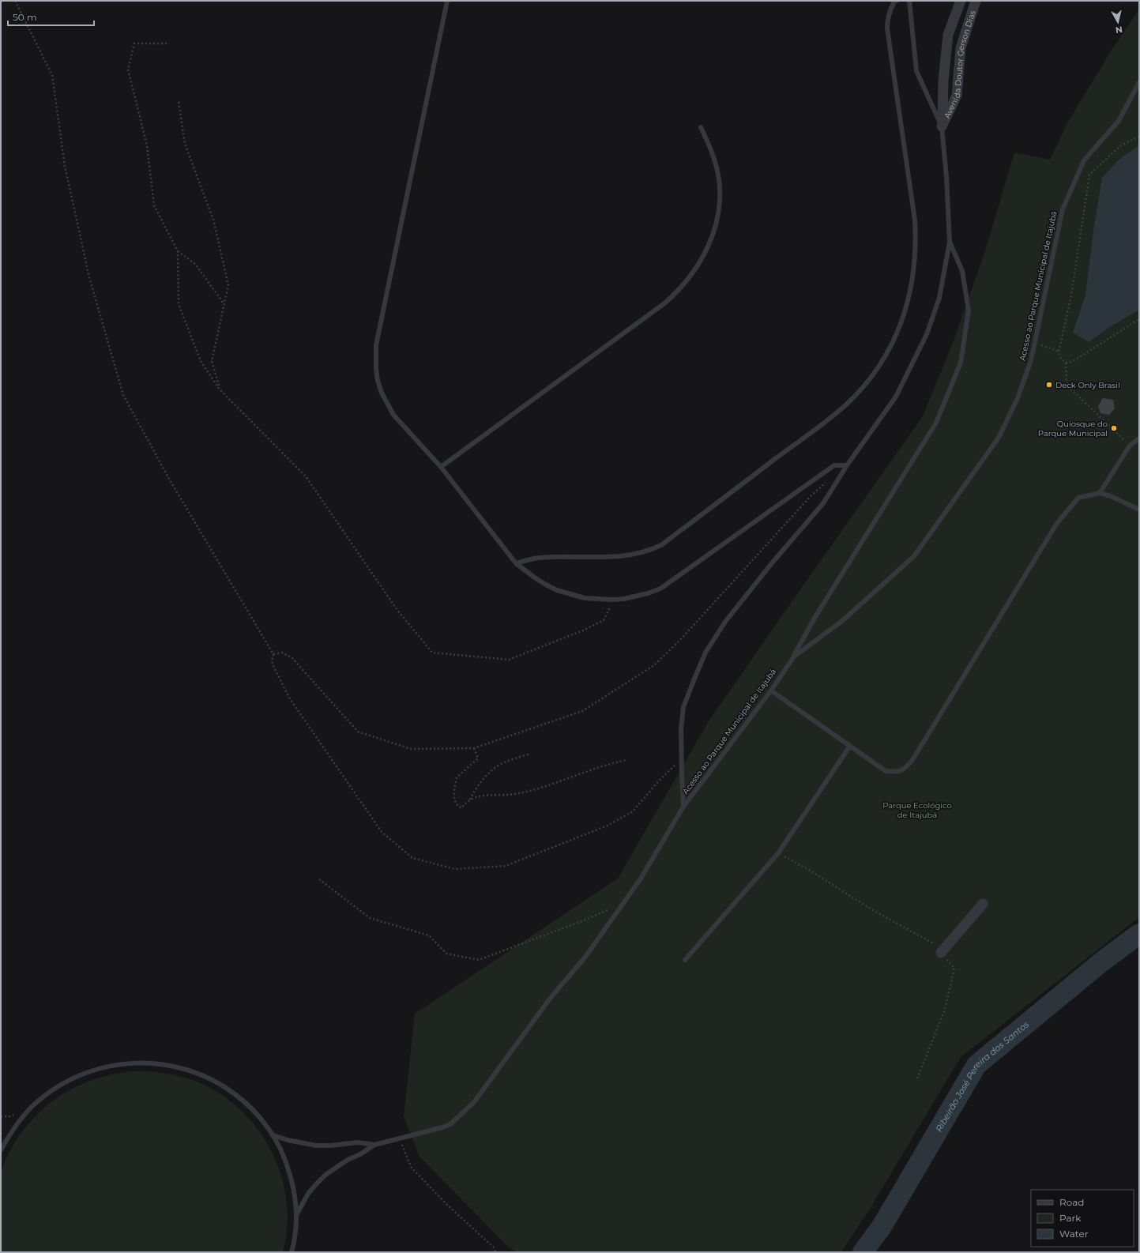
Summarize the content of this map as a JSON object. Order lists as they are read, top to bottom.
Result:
{
  "streets": {
    "street": ["Avenida Doutor Gerson Dias"],
    "lane": ["Acesso ao Parque Municipal de Itajubá"]
  },
  "water": ["Ribeirão José Pereira dos Santos"],
  "parks": ["Parque Ecológico de Itajubá"],
  "places": ["Deck Only Brasil", "Quiosque do Parque Municipal"],
  "legend": ["Road", "Park", "Water"],
  "scale_bar": "50 m",
  "north": "bottom"
}
